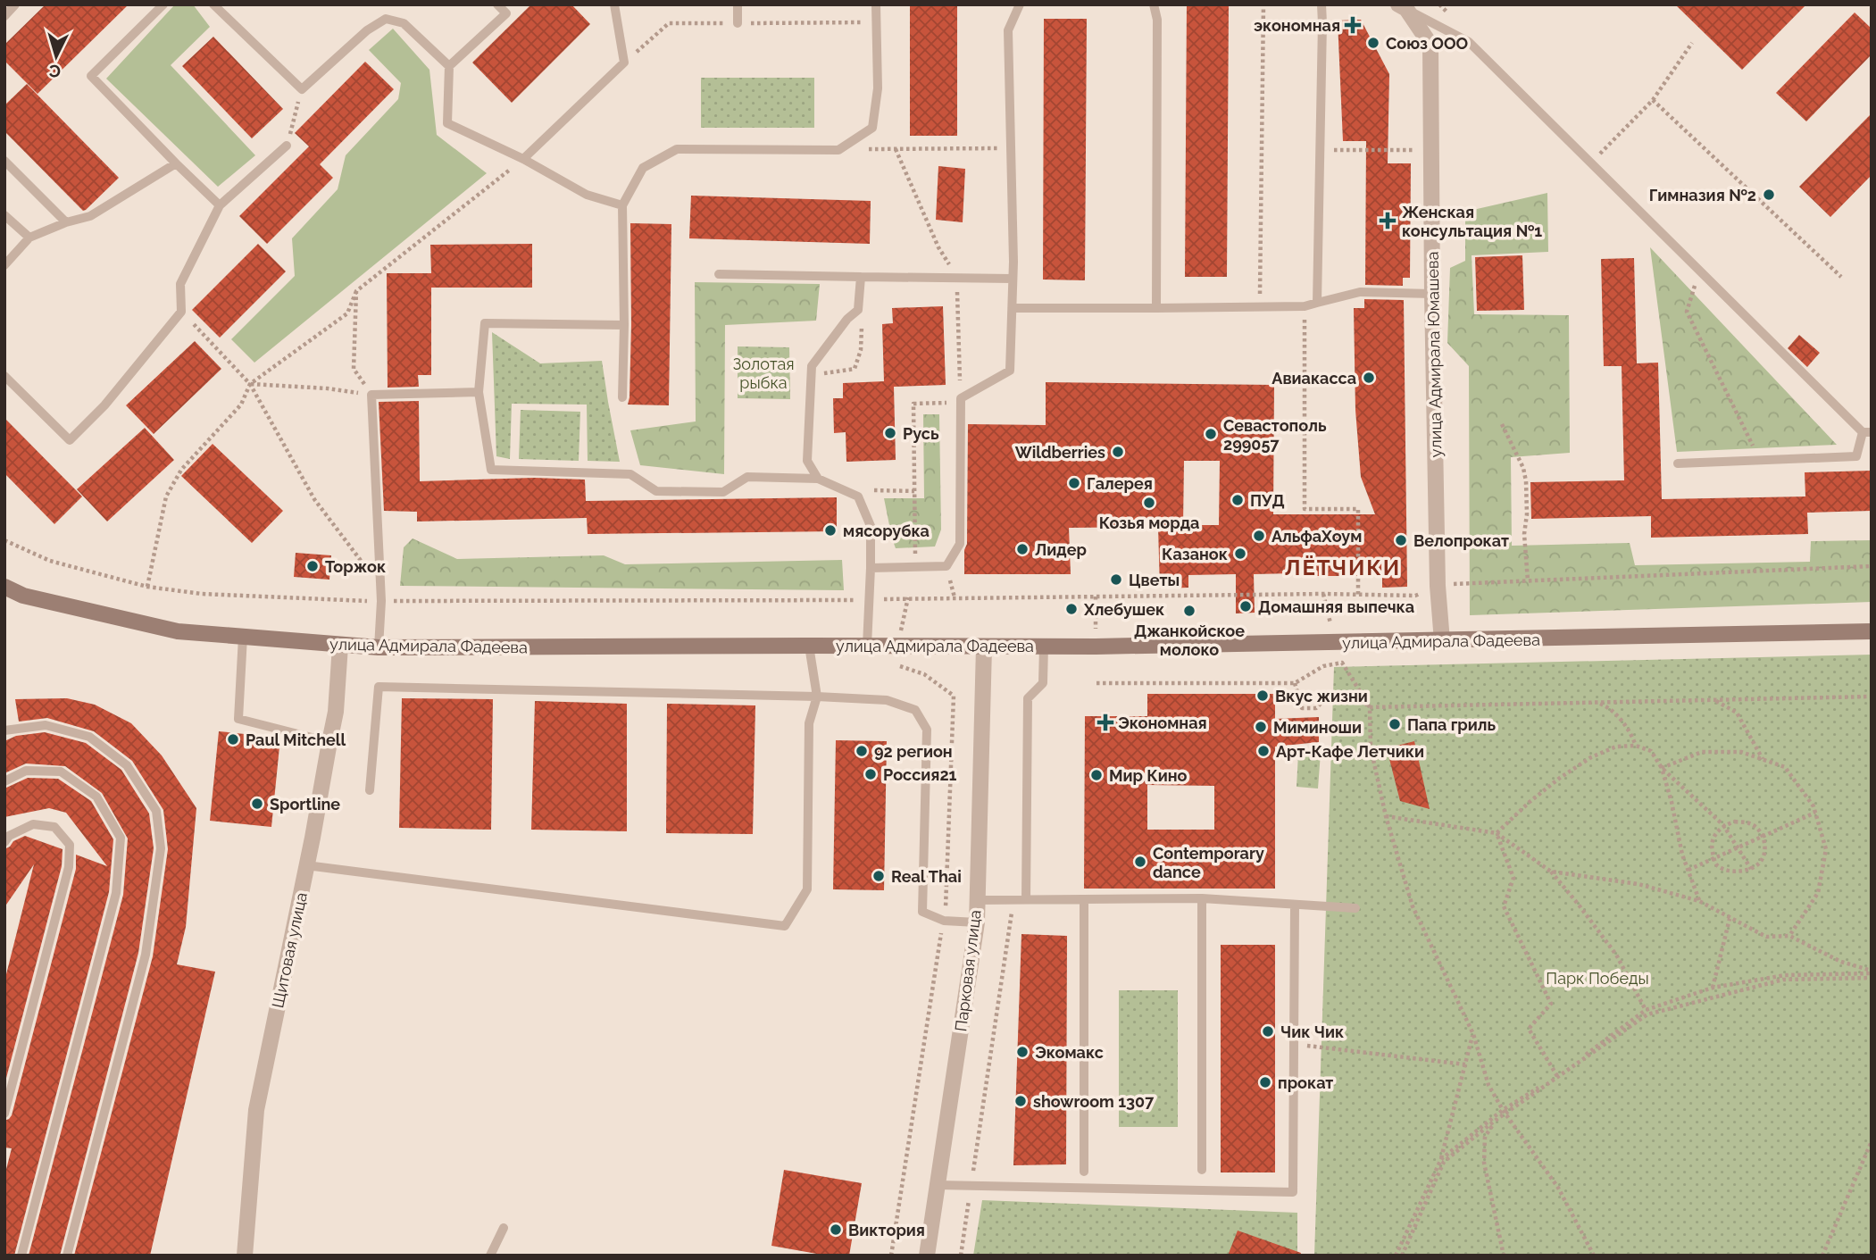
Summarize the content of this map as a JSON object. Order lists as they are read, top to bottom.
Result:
{
  "streets": {
    "main road": ["улица Адмирала Фадеева"],
    "street": ["улица Адмирала Юмашева", "Щитовая улица", "Парковая улица"]
  },
  "crossings": [
    ["улица Адмирала Юмашева", "улица Адмирала Фадеева"],
    ["улица Адмирала Фадеева", "Щитовая улица"],
    ["улица Адмирала Фадеева", "Парковая улица"]
  ],
  "districts": ["ЛЁТЧИКИ"],
  "parks": ["Золотая рыбка", "Парк Победы"],
  "places": {
    "health": ["экономная", "Женская консультация №1", "Экономная"],
    "other": [
      "Союз ООО",
      "Гимназия №2",
      "Авиакасса",
      "Русь",
      "Севастополь 299057",
      "Wildberries",
      "Галерея",
      "ПУД",
      "Козья морда",
      "мясорубка",
      "АльфаХоум",
      "Велопрокат",
      "Лидер",
      "Казанок",
      "Торжок",
      "Цветы",
      "Домашняя выпечка",
      "Хлебушек",
      "Джанкойское молоко",
      "Вкус жизни",
      "Папа гриль",
      "Миминоши",
      "Paul Mitchell",
      "92 регион",
      "Арт-Кафе Летчики",
      "Россия21",
      "Мир Кино",
      "Sportline",
      "Contemporary dance",
      "Real Thai",
      "Чик Чик",
      "Экомакс",
      "прокат",
      "showroom 1307",
      "Виктория"
    ]
  },
  "north": "bottom"
}
